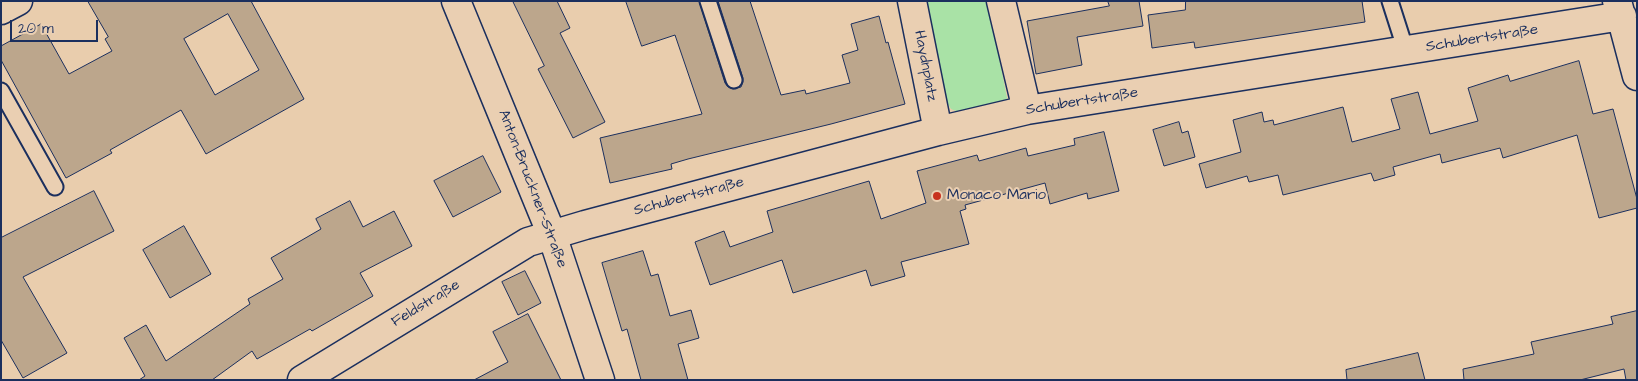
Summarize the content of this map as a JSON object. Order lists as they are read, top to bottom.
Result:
{
  "streets": {
    "street": [
      "Schubertstraße",
      "Haydnplatz",
      "Anton-Bruckner-Straße",
      "Feldstraße"
    ]
  },
  "crossings": [
    ["Schubertstraße", "Haydnplatz"],
    ["Schubertstraße", "Anton-Bruckner-Straße"],
    ["Schubertstraße", "Feldstraße"],
    ["Anton-Bruckner-Straße", "Feldstraße"]
  ],
  "places": ["Monaco Mario"],
  "scale_bar": "20 m"
}
